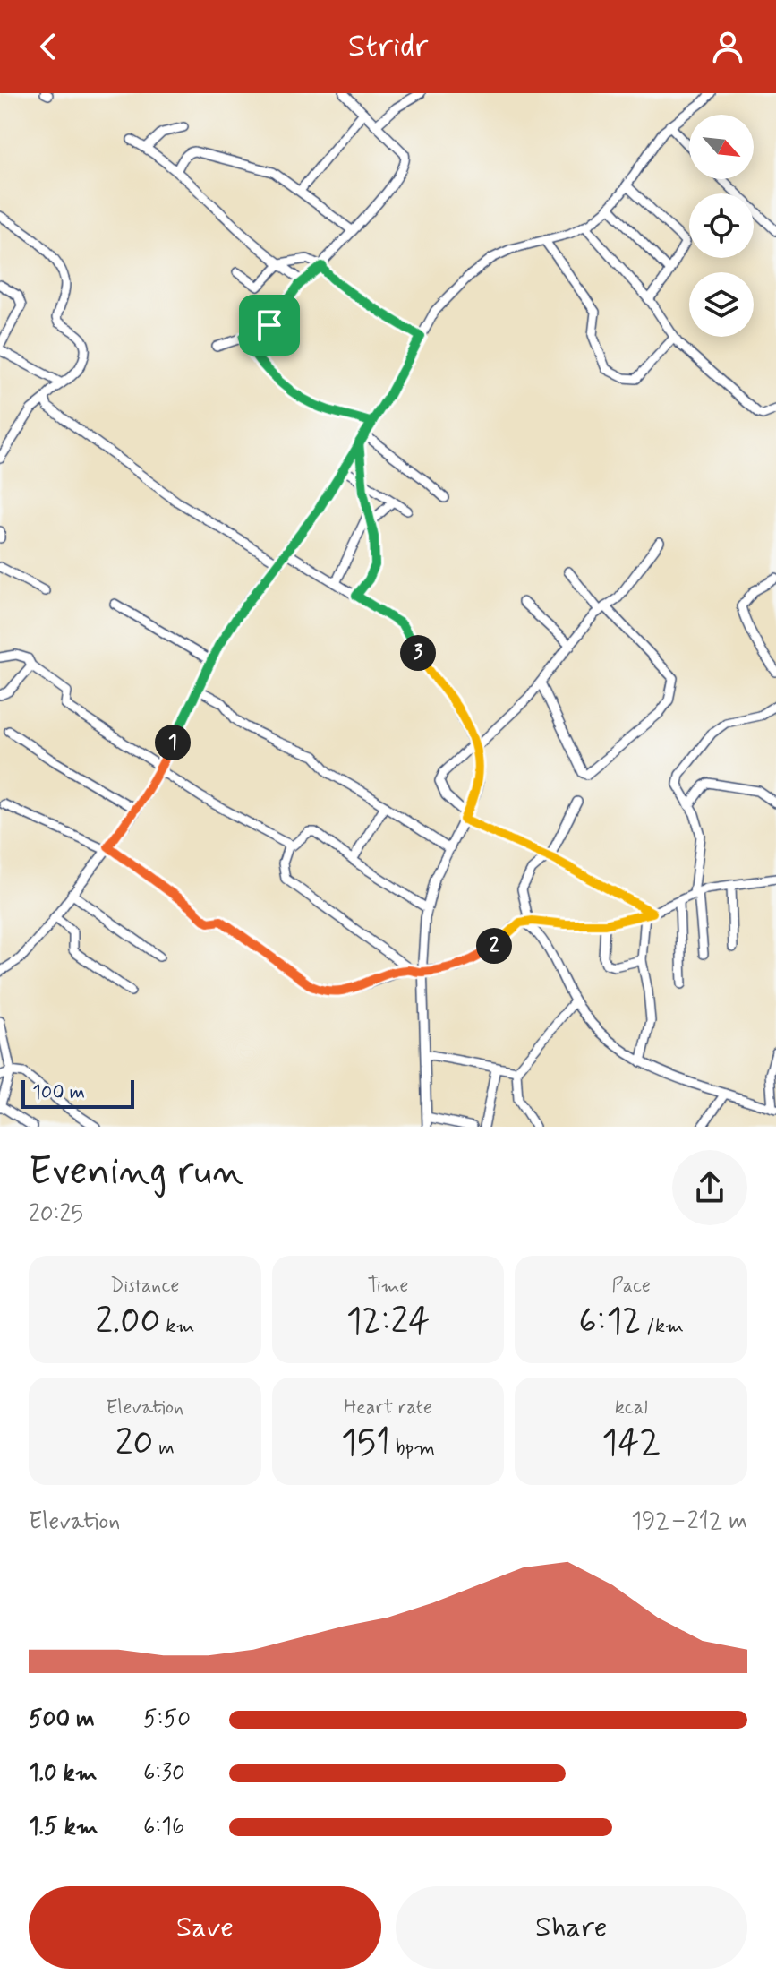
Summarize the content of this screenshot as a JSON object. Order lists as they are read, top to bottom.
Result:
{
  "scale_bar": "100 m",
  "north": "bottom right",
  "page": {
    "header": "Stridr",
    "pins": ["3", "1", "2"],
    "scale": "100 m",
    "heading": ["Evening run", "20:25"],
    "stats": [
      ["Distance", "2.00 km"],
      ["Time", "12:24"],
      ["Pace", "6:12 /km"],
      ["Elevation", "20 m"],
      ["Heart rate", "151 bpm"],
      ["kcal", "142"]
    ],
    "chart": ["Elevation", "192–212 m"],
    "list": [
      {
        "name": "500 m",
        "note": "5:50"
      },
      {
        "name": "1.0 km",
        "note": "6:30"
      },
      {
        "name": "1.5 km",
        "note": "6:16"
      }
    ],
    "buttons": ["Save", "Share"]
  }
}
